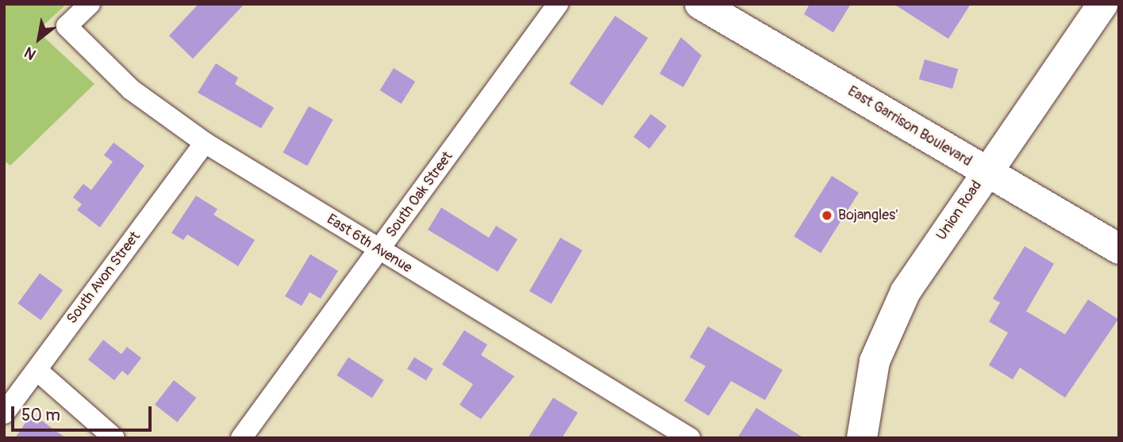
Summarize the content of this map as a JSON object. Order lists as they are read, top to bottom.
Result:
{
  "streets": {
    "main road": ["East Garrison Boulevard", "Union Road"],
    "street": ["South Oak Street", "East 6th Avenue", "South Avon Street"]
  },
  "crossings": [
    ["East Garrison Boulevard", "Union Road"],
    ["South Oak Street", "East 6th Avenue"],
    ["East 6th Avenue", "South Avon Street"]
  ],
  "places": ["Bojangles'"],
  "scale_bar": "50 m",
  "north": "bottom left"
}
